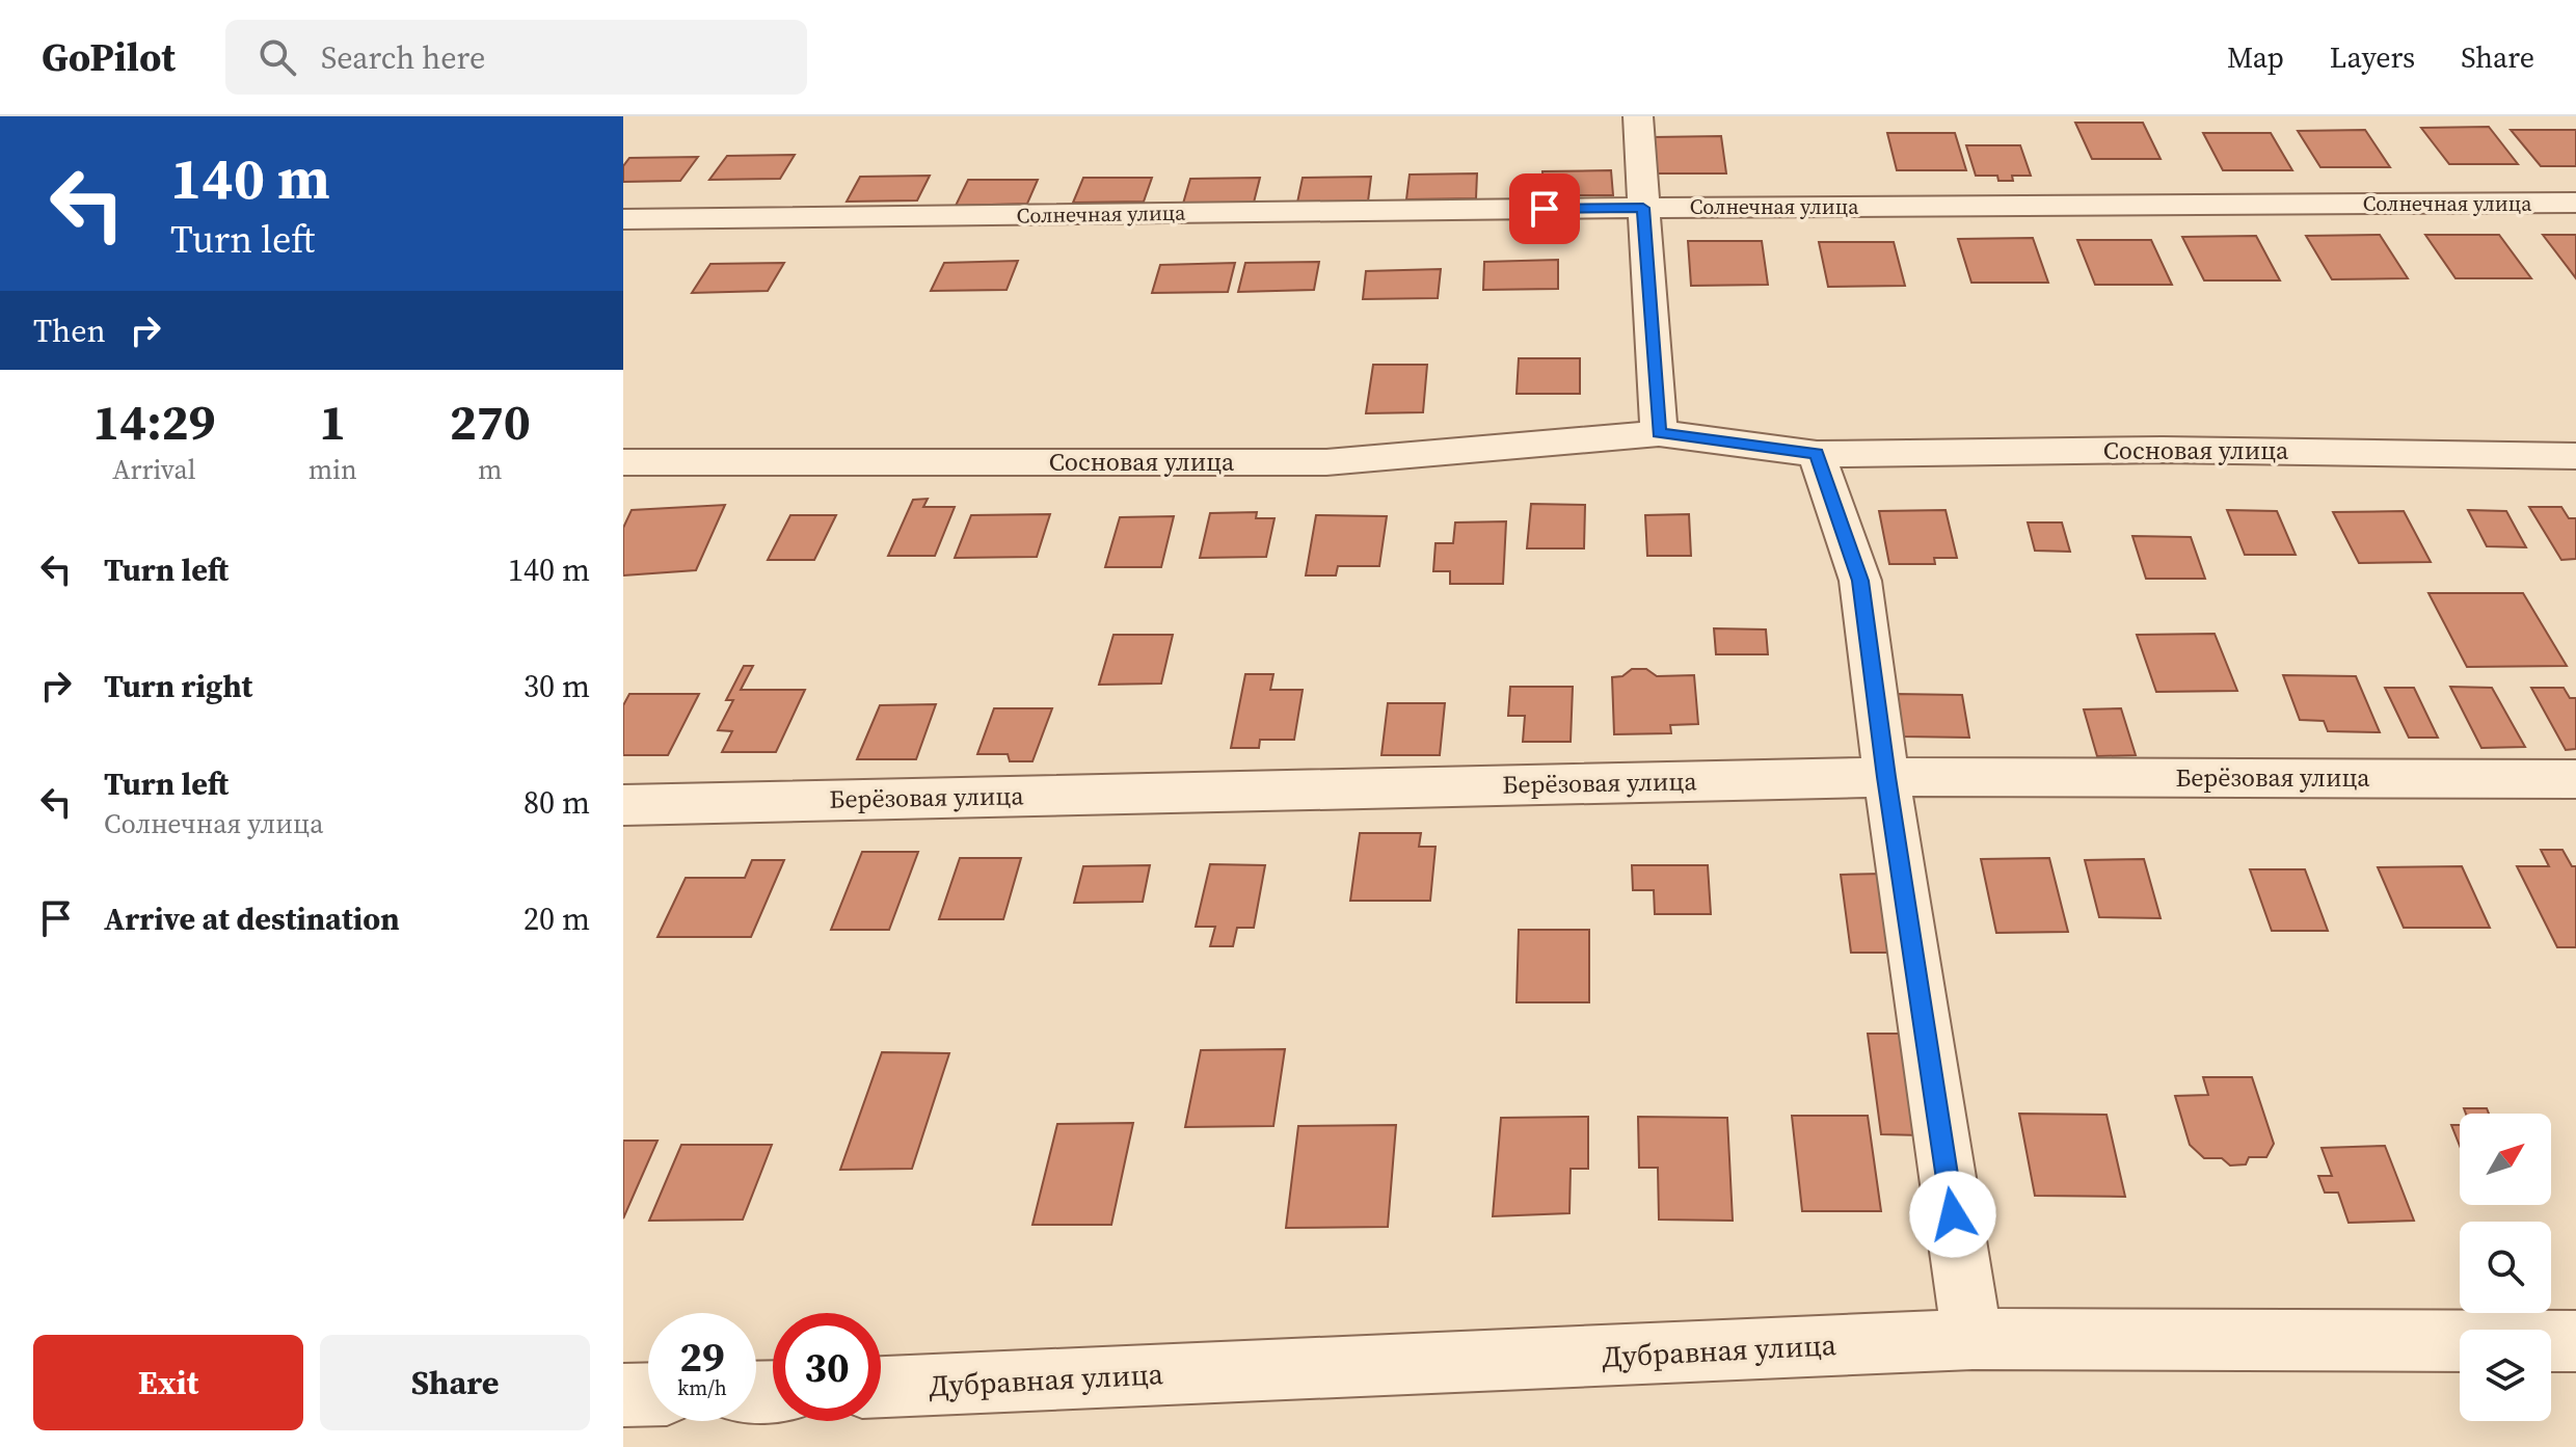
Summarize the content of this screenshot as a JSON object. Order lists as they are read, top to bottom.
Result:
{
  "streets": {
    "street": [
      "Солнечная улица",
      "Сосновая улица",
      "Берёзовая улица",
      "Дубравная улица"
    ]
  },
  "north": "top right",
  "page": {
    "header": "GoPilot",
    "search": "Search here",
    "nav": ["Map", "Layers", "Share"],
    "turn": ["140 m", "Turn left"],
    "then": "Then",
    "eta": [
      "14:29",
      "Arrival",
      "1",
      "min",
      "270",
      "m"
    ],
    "list": [
      {
        "name": "Turn left",
        "value": "140 m"
      },
      {
        "name": "Turn right",
        "value": "30 m"
      },
      {
        "name": "Turn left",
        "note": "Солнечная улица",
        "value": "80 m"
      },
      {
        "name": "Arrive at destination",
        "value": "20 m"
      }
    ],
    "speed": "29 km/h",
    "limit": "30",
    "buttons": ["Exit", "Share"]
  }
}
